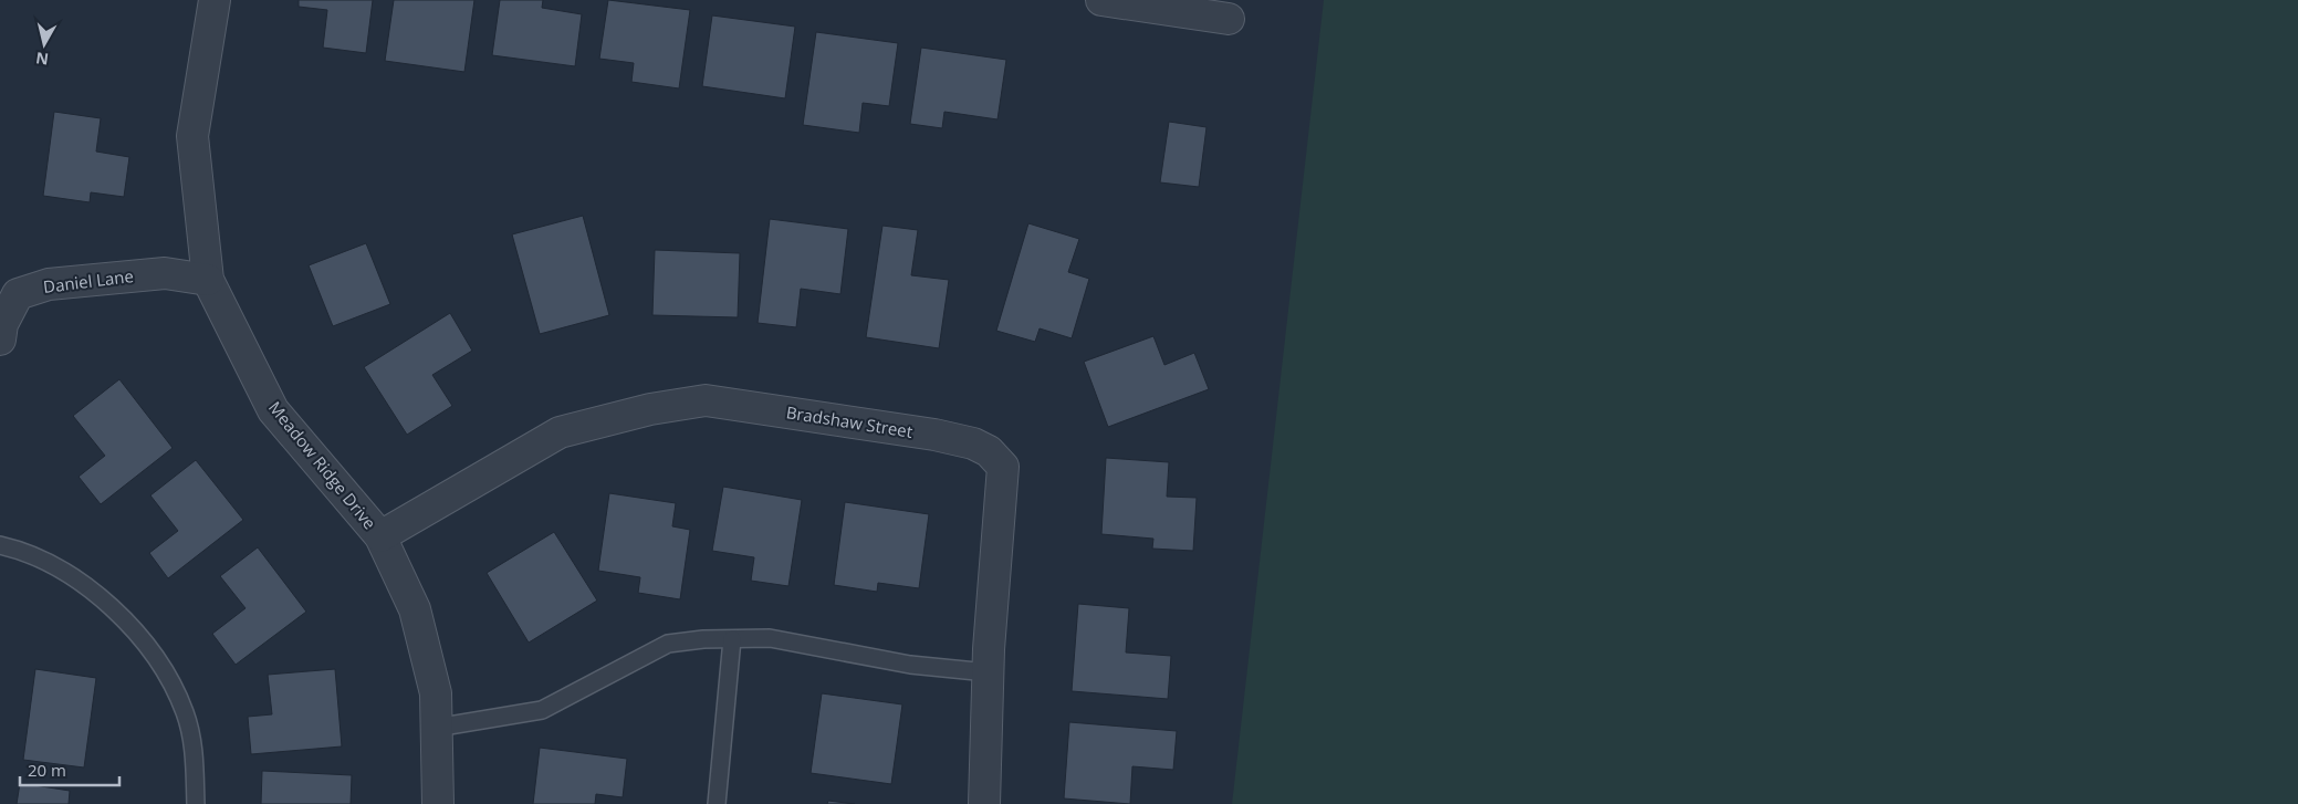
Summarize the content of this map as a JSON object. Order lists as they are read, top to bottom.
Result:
{
  "streets": {
    "street": ["Daniel Lane", "Bradshaw Street", "Meadow Ridge Drive"]
  },
  "crossings": [
    ["Daniel Lane", "Meadow Ridge Drive"],
    ["Bradshaw Street", "Meadow Ridge Drive"]
  ],
  "scale_bar": "20 m",
  "north": "bottom"
}
